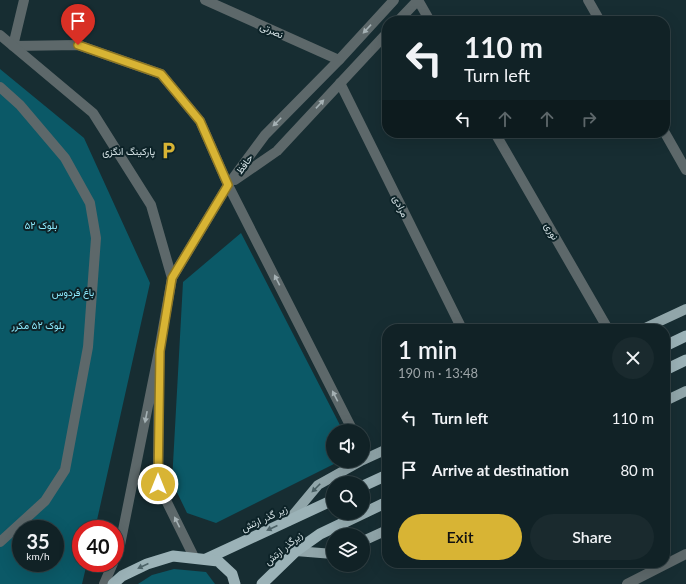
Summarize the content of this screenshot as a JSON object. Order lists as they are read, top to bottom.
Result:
{
  "streets": {
    "highway": ["زیر گذر ارتش", "زیرگذر ارتش"],
    "street": [
      "نصرتی",
      "حافظ",
      "مرادی",
      "نوری"
    ]
  },
  "crossings": [
    ["نصرتی", "حافظ"],
    ["حافظ", "مرادی"]
  ],
  "one_way": ["زیر گذر ارتش"],
  "parks": ["بلوک ۵۲", "باغ فردوس", "بلوک ۵۲ مکرر"],
  "places": {
    "parking": ["پارکینگ انگزی"]
  },
  "page": {
    "turn": ["110 m", "Turn left"],
    "heading": ["1 min", "190 m · 13:48"],
    "list": [
      {
        "name": "Turn left",
        "value": "110 m"
      },
      {
        "name": "Arrive at destination",
        "value": "80 m"
      }
    ],
    "buttons": ["Exit", "Share"],
    "speed": "35 km/h",
    "limit": "40"
  }
}
